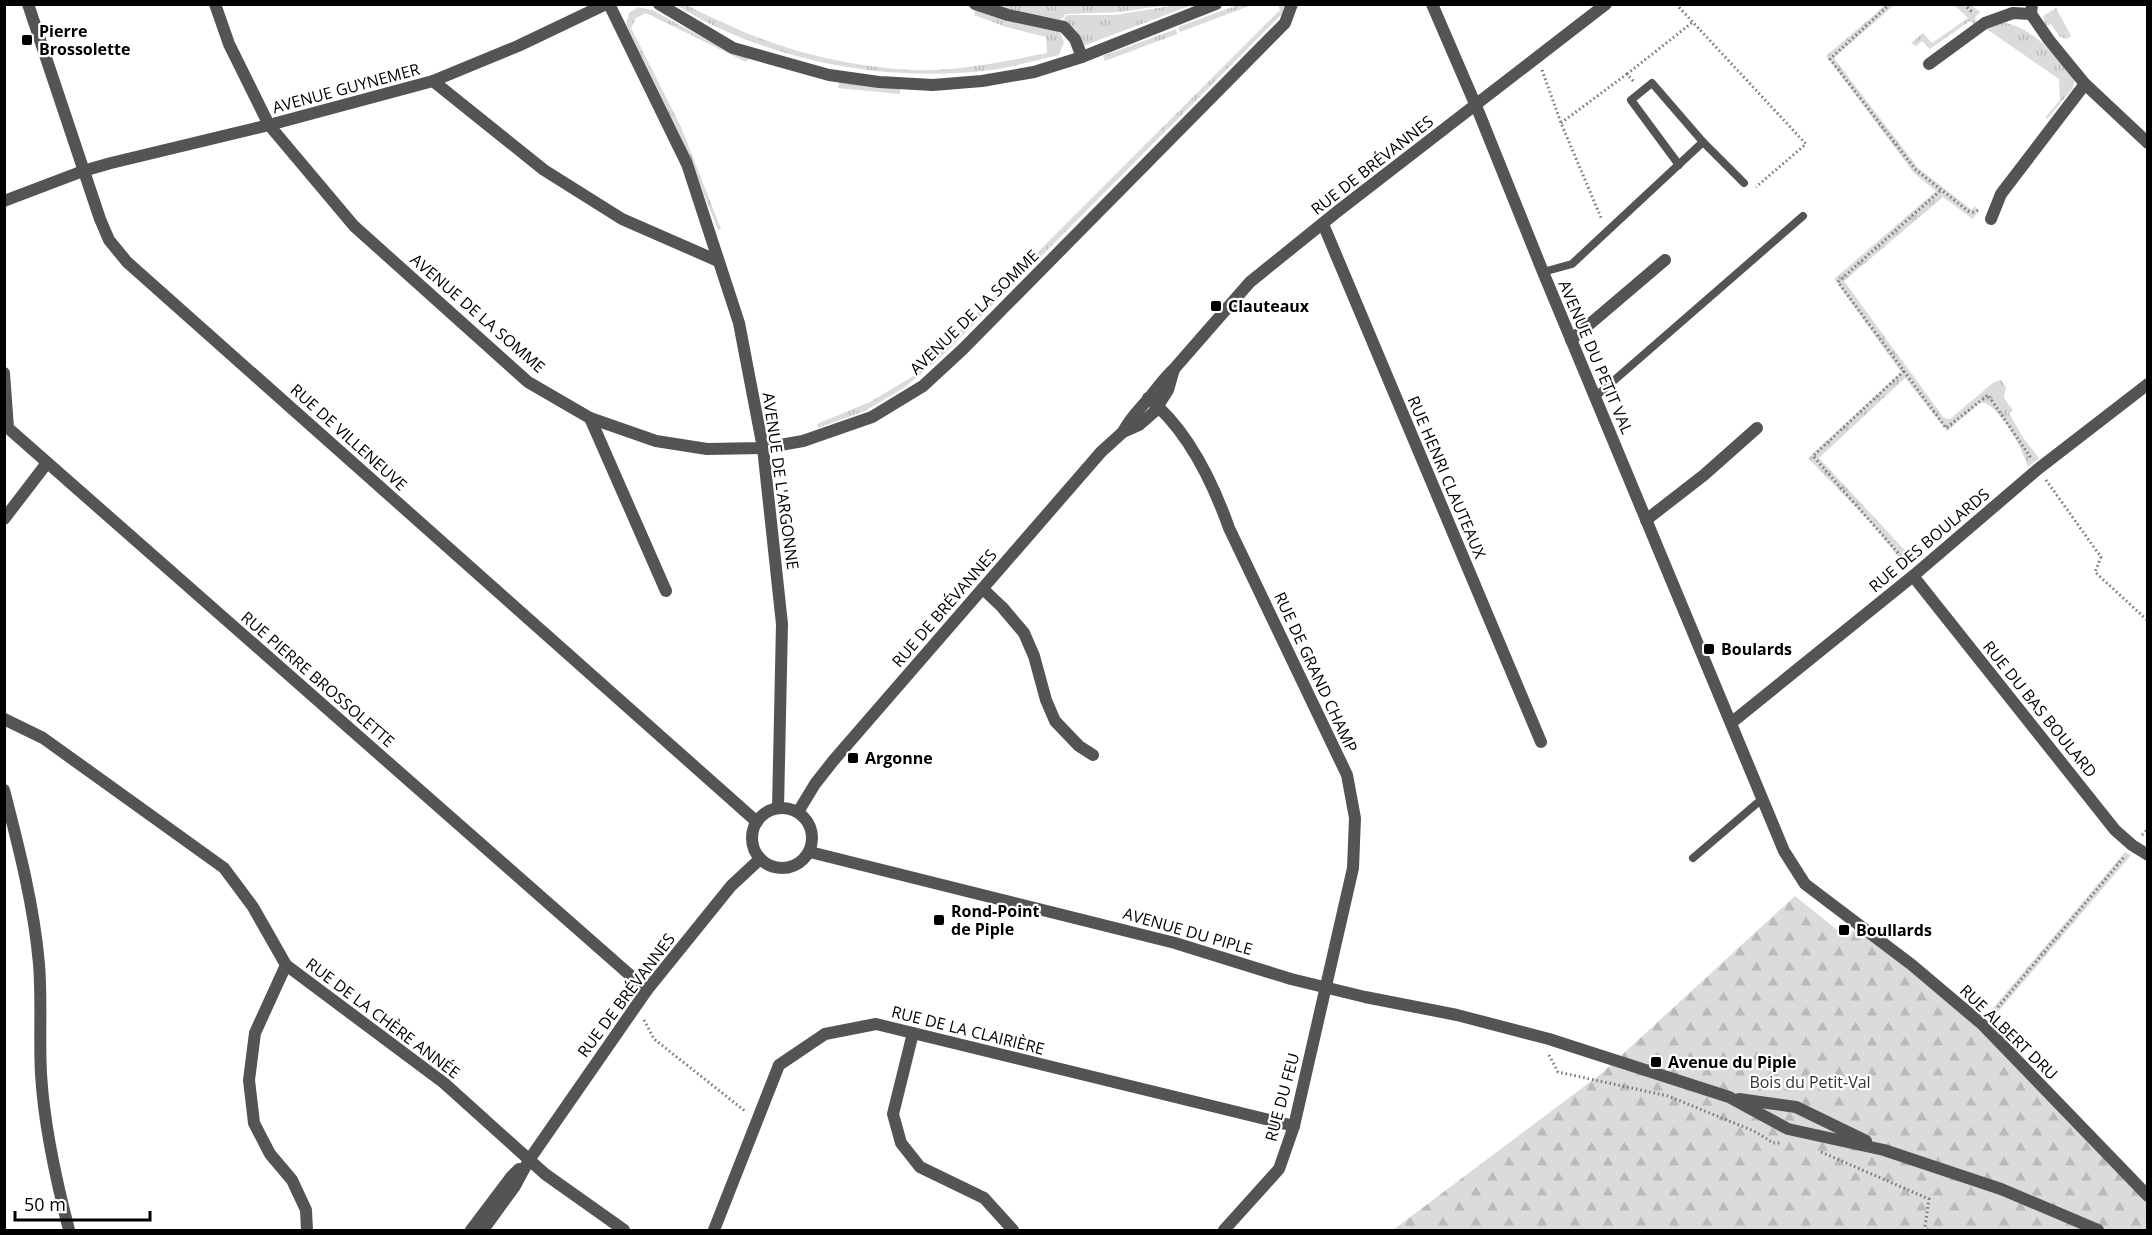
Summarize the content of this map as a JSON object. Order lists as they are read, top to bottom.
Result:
{
  "streets": {
    "street": [
      "AVENUE GUYNEMER",
      "RUE DE BRÉVANNES",
      "AVENUE DE LA SOMME",
      "AVENUE DU PETIT VAL",
      "RUE DE VILLENEUVE",
      "RUE HENRI CLAUTEAUX",
      "AVENUE DE L'ARGONNE",
      "RUE DES BOULARDS",
      "RUE DE GRAND CHAMP",
      "RUE PIERRE BROSSOLETTE",
      "RUE DU BAS BOULARD",
      "AVENUE DU PIPLE",
      "RUE DE LA CHÈRE ANNÉE",
      "RUE DE LA CLAIRIÈRE",
      "RUE ALBERT DRU",
      "RUE DU FEU"
    ]
  },
  "crossings": [
    ["AVENUE GUYNEMER", "AVENUE DE LA SOMME"],
    ["AVENUE GUYNEMER", "RUE DE VILLENEUVE"],
    ["AVENUE GUYNEMER", "AVENUE DE L'ARGONNE"],
    ["RUE DE BRÉVANNES", "AVENUE DU PETIT VAL"],
    ["RUE DE BRÉVANNES", "RUE DE VILLENEUVE"],
    ["RUE DE BRÉVANNES", "RUE HENRI CLAUTEAUX"],
    ["RUE DE BRÉVANNES", "AVENUE DE L'ARGONNE"],
    ["RUE DE BRÉVANNES", "RUE DE GRAND CHAMP"],
    ["RUE DE BRÉVANNES", "RUE PIERRE BROSSOLETTE"],
    ["RUE DE BRÉVANNES", "AVENUE DU PIPLE"],
    ["RUE DE BRÉVANNES", "RUE DE LA CHÈRE ANNÉE"],
    ["AVENUE DE LA SOMME", "AVENUE DE L'ARGONNE"],
    ["AVENUE DU PETIT VAL", "RUE DES BOULARDS"],
    ["AVENUE DU PETIT VAL", "RUE ALBERT DRU"],
    ["RUE DE VILLENEUVE", "AVENUE DE L'ARGONNE"],
    ["RUE DE VILLENEUVE", "AVENUE DU PIPLE"],
    ["AVENUE DE L'ARGONNE", "AVENUE DU PIPLE"],
    ["RUE DES BOULARDS", "RUE DU BAS BOULARD"],
    ["RUE DES BOULARDS", "RUE ALBERT DRU"],
    ["RUE DE GRAND CHAMP", "AVENUE DU PIPLE"],
    ["RUE DE GRAND CHAMP", "RUE DU FEU"],
    ["AVENUE DU PIPLE", "RUE DU FEU"],
    ["RUE DE LA CLAIRIÈRE", "RUE DU FEU"]
  ],
  "parks": ["Bois du Petit-Val"],
  "places": {
    "transit": [
      "Pierre Brossolette",
      "Clauteaux",
      "Boulards",
      "Argonne",
      "Rond-Point de Piple",
      "Boullards",
      "Avenue du Piple"
    ]
  },
  "scale_bar": "50 m"
}
